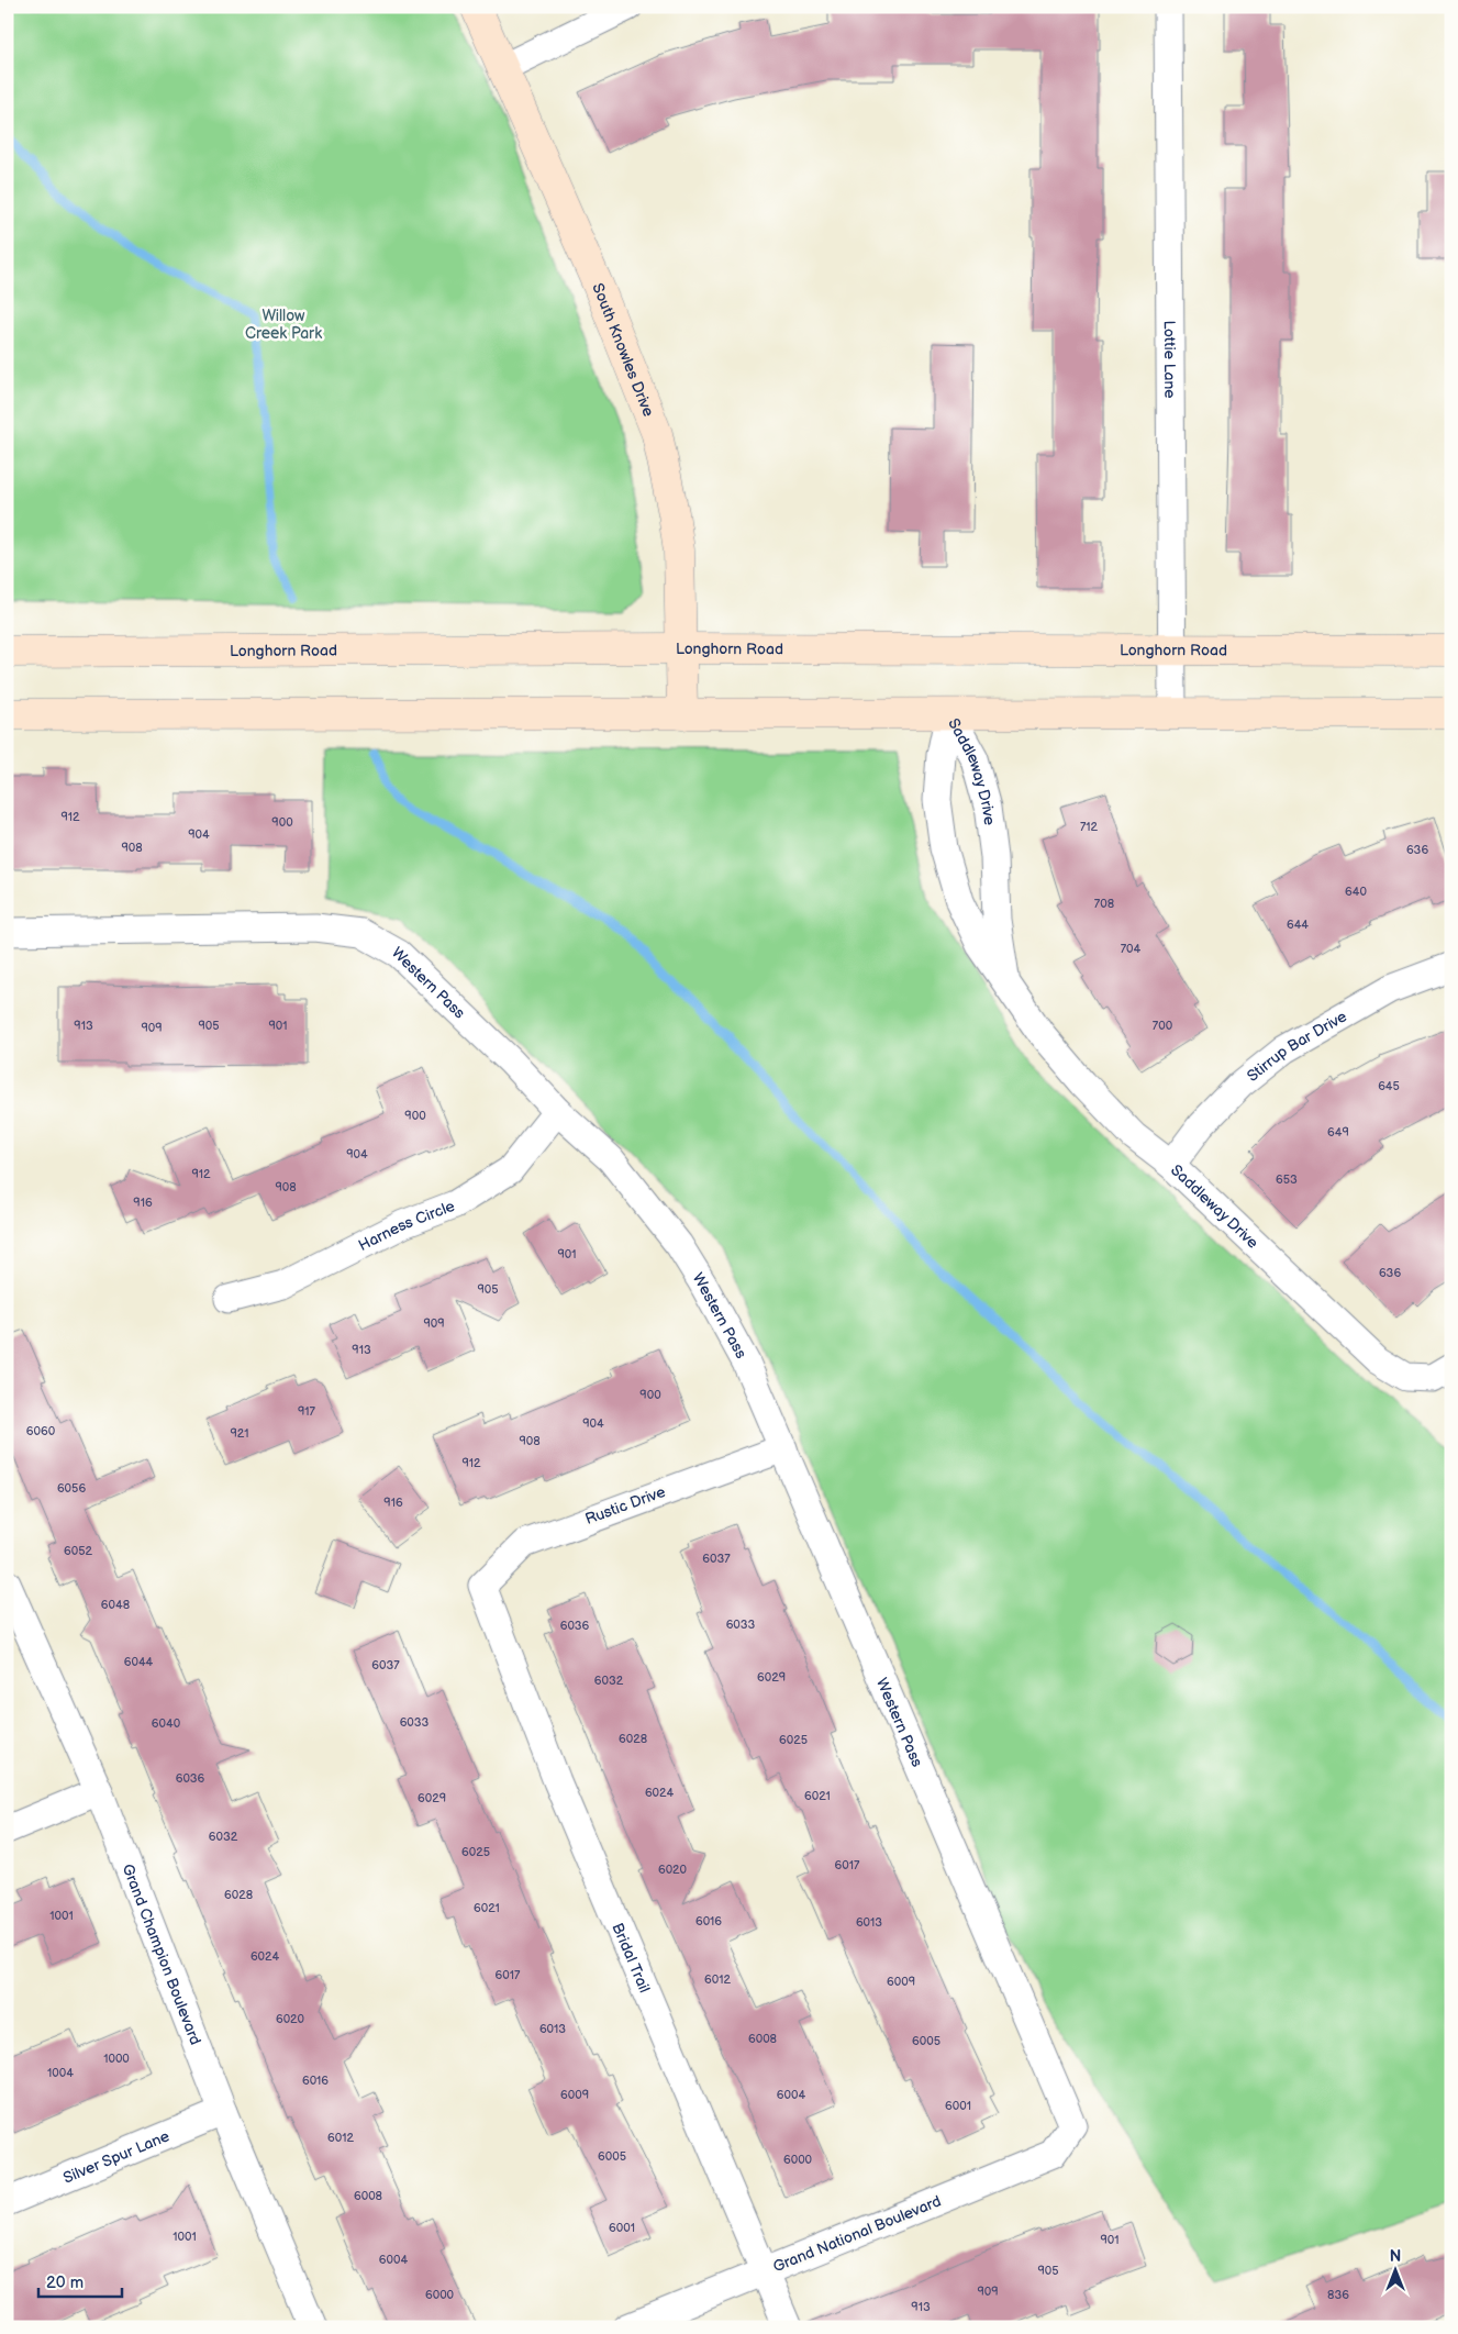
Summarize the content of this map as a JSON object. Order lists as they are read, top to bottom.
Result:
{
  "streets": {
    "main road": ["South Knowles Drive", "Longhorn Road"],
    "street": [
      "Lottie Lane",
      "Saddleway Drive",
      "Western Pass",
      "Stirrup Bar Drive",
      "Harness Circle",
      "Rustic Drive",
      "Grand Champion Boulevard",
      "Bridal Trail",
      "Silver Spur Lane",
      "Grand National Boulevard"
    ]
  },
  "crossings": [
    ["South Knowles Drive", "Longhorn Road"],
    ["Lottie Lane", "Longhorn Road"],
    ["Saddleway Drive", "Stirrup Bar Drive"],
    ["Western Pass", "Harness Circle"],
    ["Western Pass", "Rustic Drive"],
    ["Western Pass", "Grand National Boulevard"],
    ["Rustic Drive", "Bridal Trail"],
    ["Grand Champion Boulevard", "Silver Spur Lane"],
    ["Bridal Trail", "Grand National Boulevard"]
  ],
  "parks": ["Willow Creek Park"],
  "house_numbers": [
    "912",
    "900",
    "712",
    "904",
    "908",
    "636",
    "640",
    "708",
    "644",
    "704",
    "913",
    "905",
    "901",
    "700",
    "909",
    "645",
    "900",
    "649",
    "904",
    "912",
    "653",
    "908",
    "916",
    "901",
    "636",
    "905",
    "909",
    "913",
    "900",
    "917",
    "904",
    "6060",
    "921",
    "908",
    "912",
    "6056",
    "916",
    "6052",
    "6037",
    "6048",
    "6033",
    "6036",
    "6044",
    "6037",
    "6029",
    "6032",
    "6033",
    "6040",
    "6028",
    "6025",
    "6036",
    "6024",
    "6021",
    "6029",
    "6032",
    "6025",
    "6017",
    "6020",
    "6028",
    "6021",
    "1001",
    "6016",
    "6013",
    "6024",
    "6017",
    "6012",
    "6009",
    "6020",
    "6013",
    "6008",
    "6005",
    "1000",
    "1004",
    "6016",
    "6009",
    "6004",
    "6001",
    "6012",
    "6005",
    "6000",
    "6008",
    "6001",
    "1001",
    "901",
    "6004",
    "905",
    "909",
    "6000",
    "836",
    "913"
  ],
  "scale_bar": "20 m",
  "north": "top"
}
